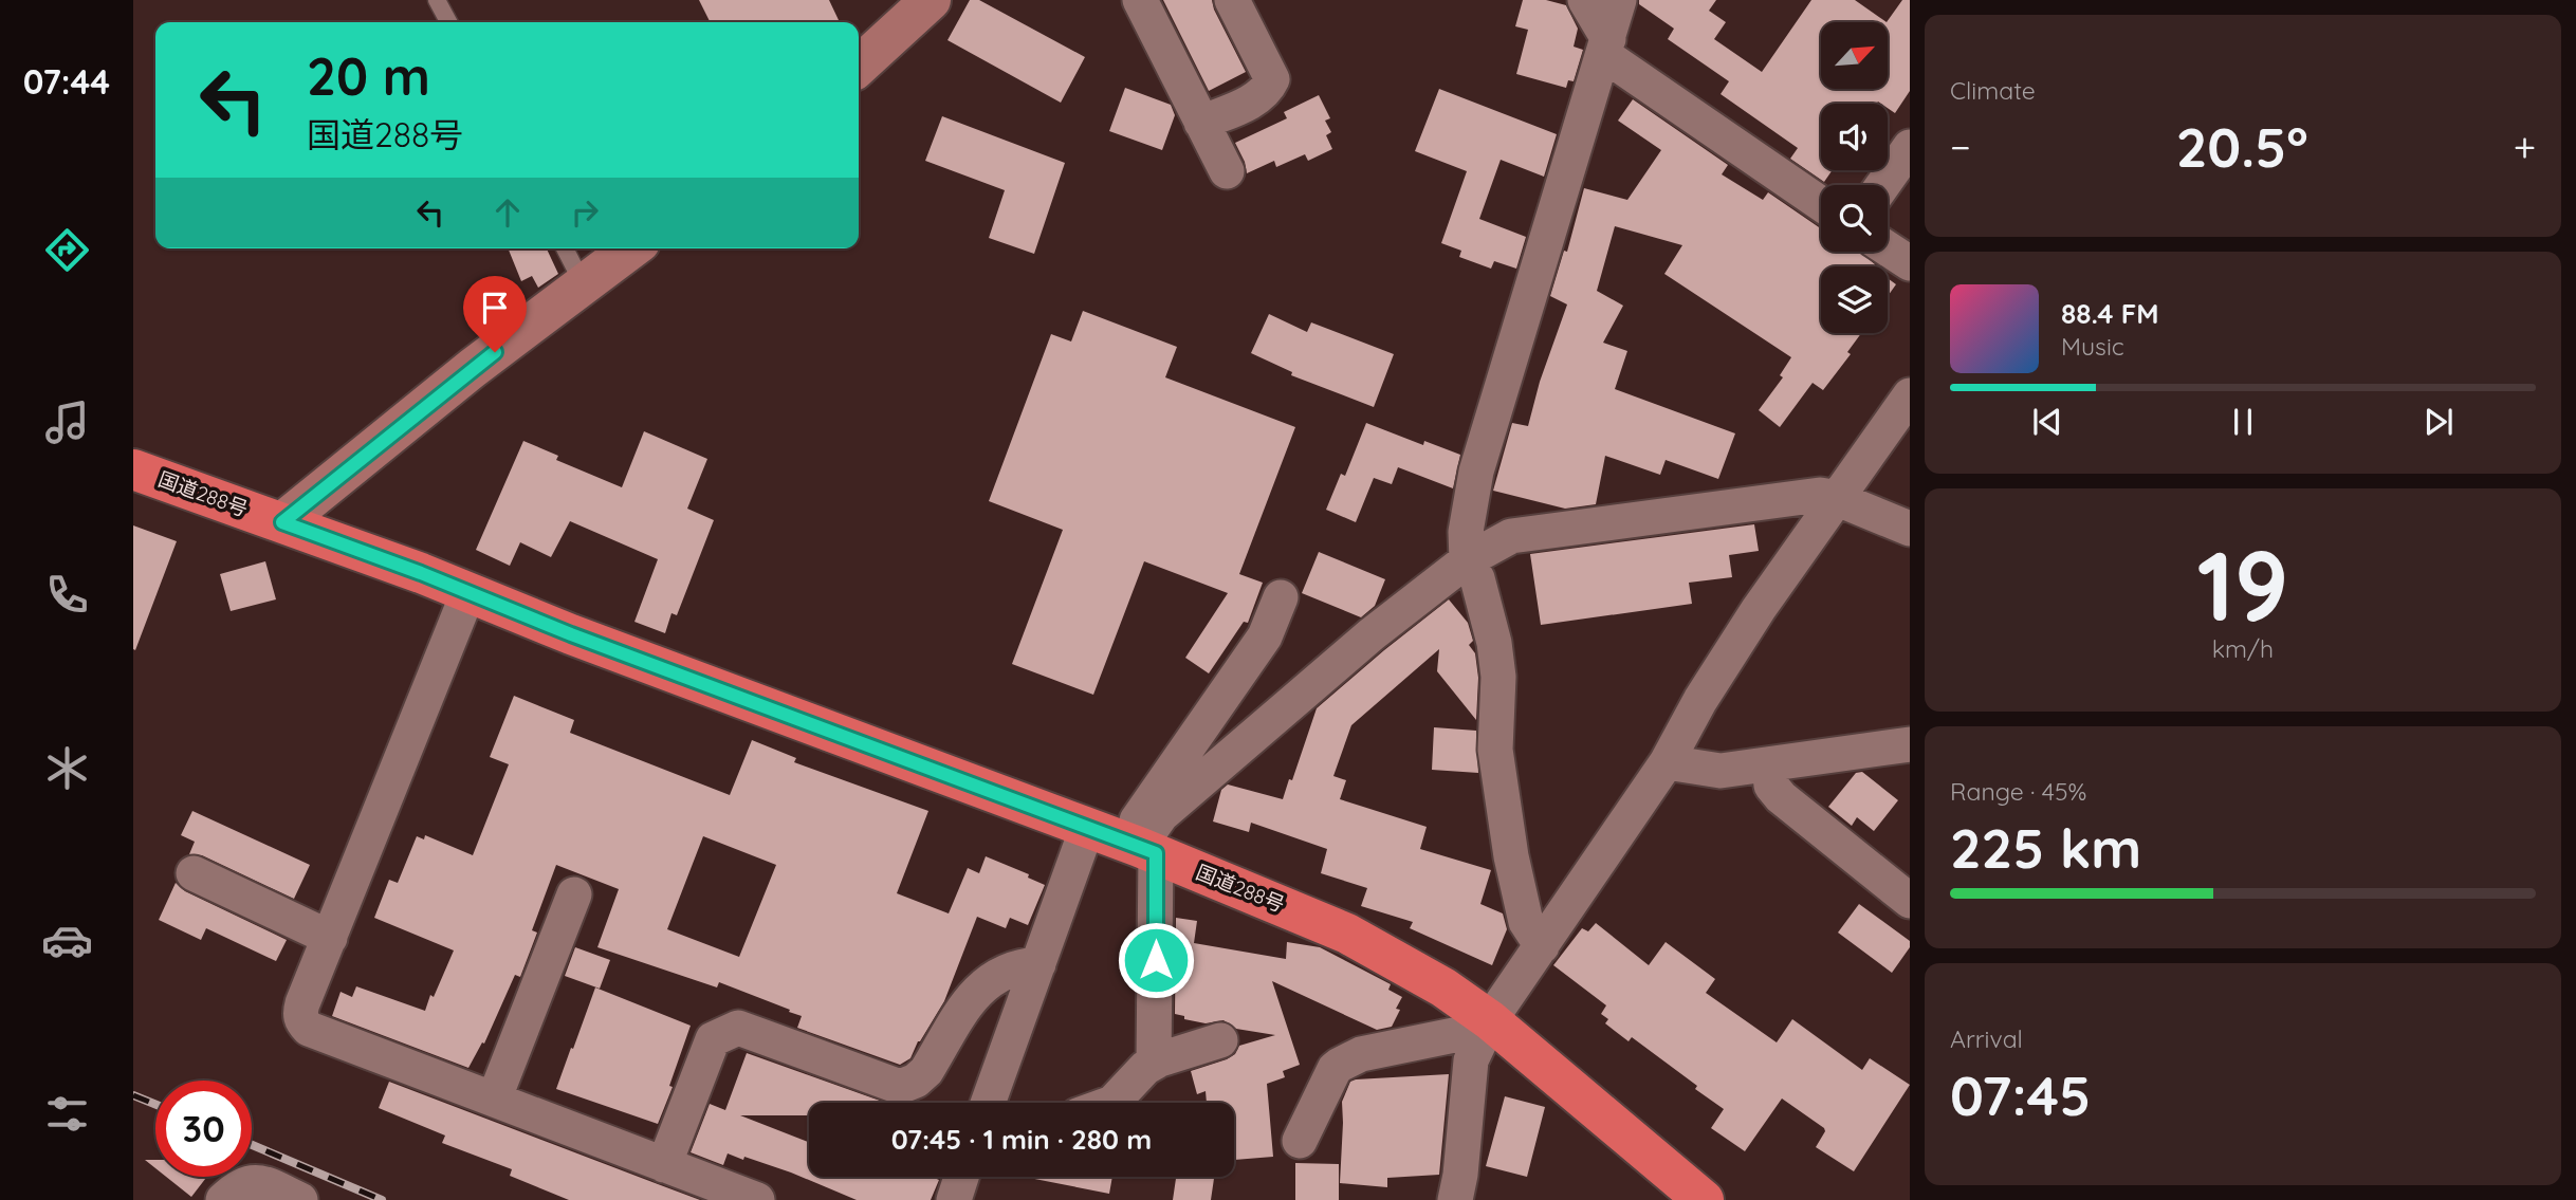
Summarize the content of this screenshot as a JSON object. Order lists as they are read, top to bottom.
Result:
{
  "streets": {
    "highway": ["国道288号"]
  },
  "north": "top right",
  "page": {
    "tabs": "07:44",
    "tile": [
      "Climate",
      ["19", "km/h"],
      ["Range · 45%", "225 km"],
      ["Arrival", "07:45"]
    ],
    "turn": ["20 m", "国道288号"],
    "heat": ["−", "20.5°", "+"],
    "song": ["88.4 FM", "Music"],
    "limit": "30",
    "trip": "07:45 · 1 min · 280 m"
  }
}
